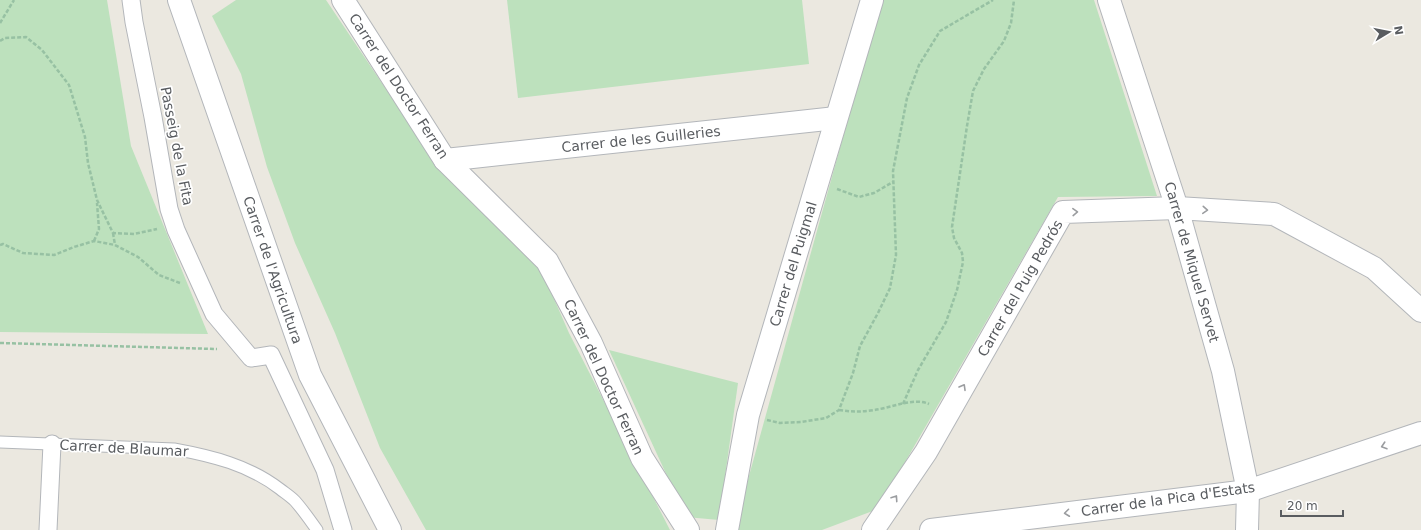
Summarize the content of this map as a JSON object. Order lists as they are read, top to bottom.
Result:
{
  "streets": {
    "street": [
      "Carrer del Doctor Ferran",
      "Carrer de les Guilleries",
      "Carrer de Miquel Servet",
      "Carrer del Puigmal",
      "Carrer de l'Agricultura",
      "Carrer del Puig Pedrós",
      "Carrer de la Pica d'Estats"
    ],
    "lane": ["Carrer de Blaumar"]
  },
  "crossings": [
    ["Carrer del Doctor Ferran", "Carrer de les Guilleries"],
    ["Carrer de les Guilleries", "Carrer del Puigmal"],
    ["Carrer de Miquel Servet", "Carrer del Puig Pedrós"],
    ["Carrer de Miquel Servet", "Carrer de la Pica d'Estats"]
  ],
  "one_way": ["Carrer de la Pica d'Estats"],
  "scale_bar": "20 m",
  "north": "right"
}
